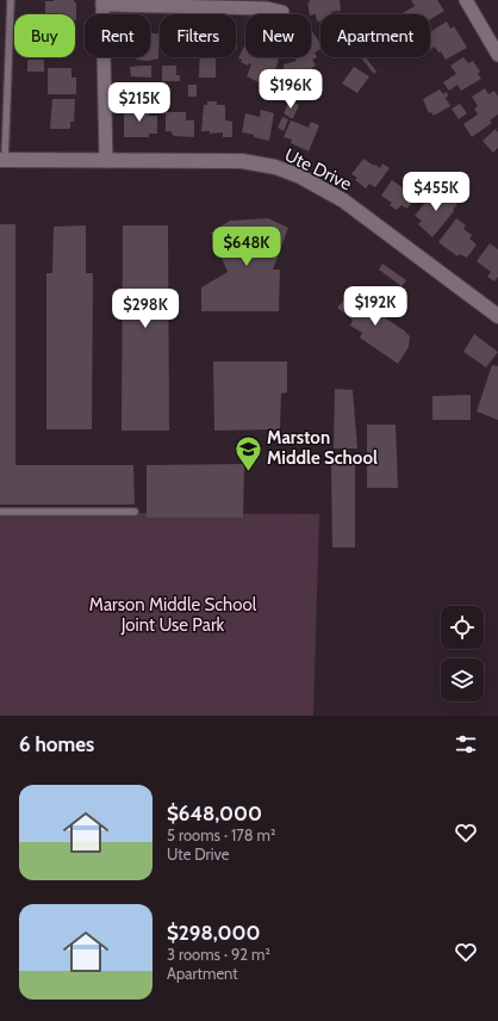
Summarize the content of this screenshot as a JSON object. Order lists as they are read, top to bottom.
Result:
{
  "streets": {
    "street": ["Ute Drive"]
  },
  "parks": ["Marson Middle School Joint Use Park"],
  "places": {
    "school or university": ["Marston Middle School"]
  },
  "page": {
    "chip": [
      "Buy",
      "Rent",
      "Filters",
      "New",
      "Apartment"
    ],
    "price": [
      "$196K",
      "$215K",
      "$455K",
      "$648K",
      "$192K",
      "$298K"
    ],
    "heading": "6 homes",
    "list": [
      {
        "name": "$648,000",
        "note": "5 rooms · 178 m² · Ute Drive"
      },
      {
        "name": "$298,000",
        "note": "3 rooms · 92 m² · Apartment"
      }
    ]
  }
}
